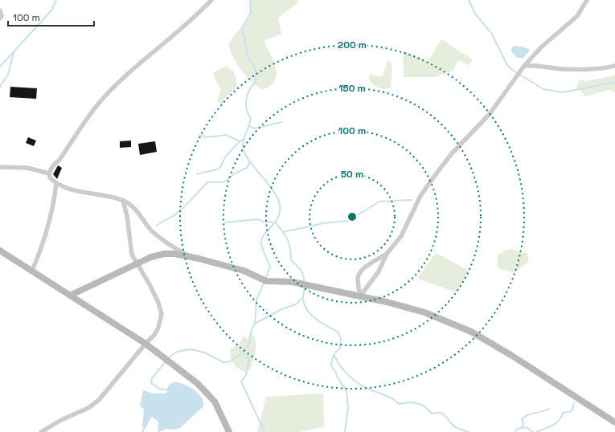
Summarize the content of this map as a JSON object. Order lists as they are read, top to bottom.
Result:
{
  "scale_bar": "100 m",
  "rings": [
    "200 m",
    "150 m",
    "100 m",
    "50 m"
  ]
}
